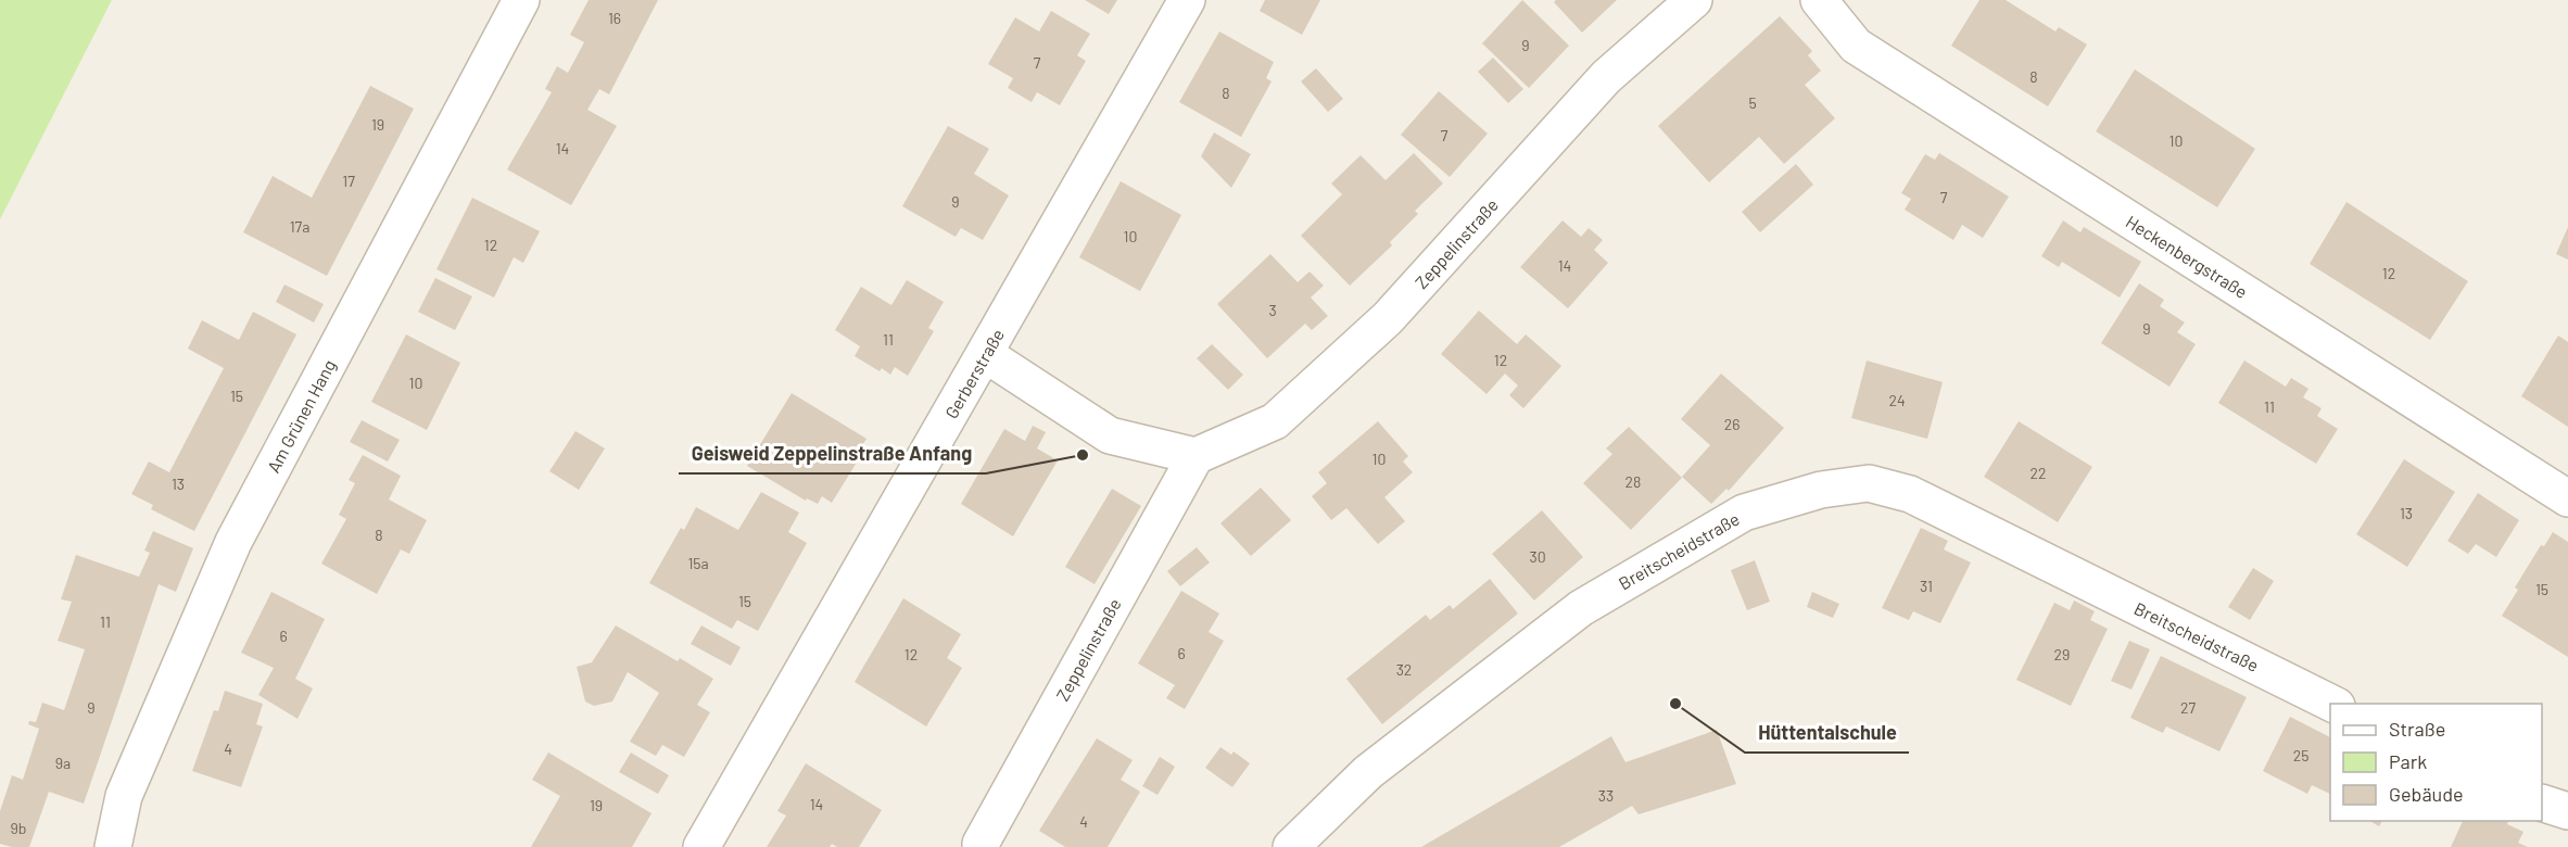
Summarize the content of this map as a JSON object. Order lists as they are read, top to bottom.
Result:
{
  "streets": {
    "street": [
      "Zeppelinstraße",
      "Heckenbergstraße",
      "Gerberstraße",
      "Am Grünen Hang",
      "Breitscheidstraße"
    ]
  },
  "places": ["Geisweid Zeppelinstraße Anfang", "Hüttentalschule"],
  "house_numbers": [
    "16",
    "9",
    "7",
    "8",
    "8",
    "5",
    "19",
    "7",
    "10",
    "14",
    "17",
    "7",
    "9",
    "17a",
    "10",
    "12",
    "14",
    "12",
    "3",
    "9",
    "11",
    "12",
    "10",
    "15",
    "24",
    "11",
    "26",
    "10",
    "22",
    "28",
    "13",
    "13",
    "8",
    "30",
    "15a",
    "31",
    "15",
    "15",
    "11",
    "6",
    "6",
    "12",
    "29",
    "32",
    "9",
    "27",
    "4",
    "25",
    "9a",
    "33",
    "14",
    "19",
    "4",
    "9b"
  ],
  "legend": ["Straße", "Park", "Gebäude"]
}
